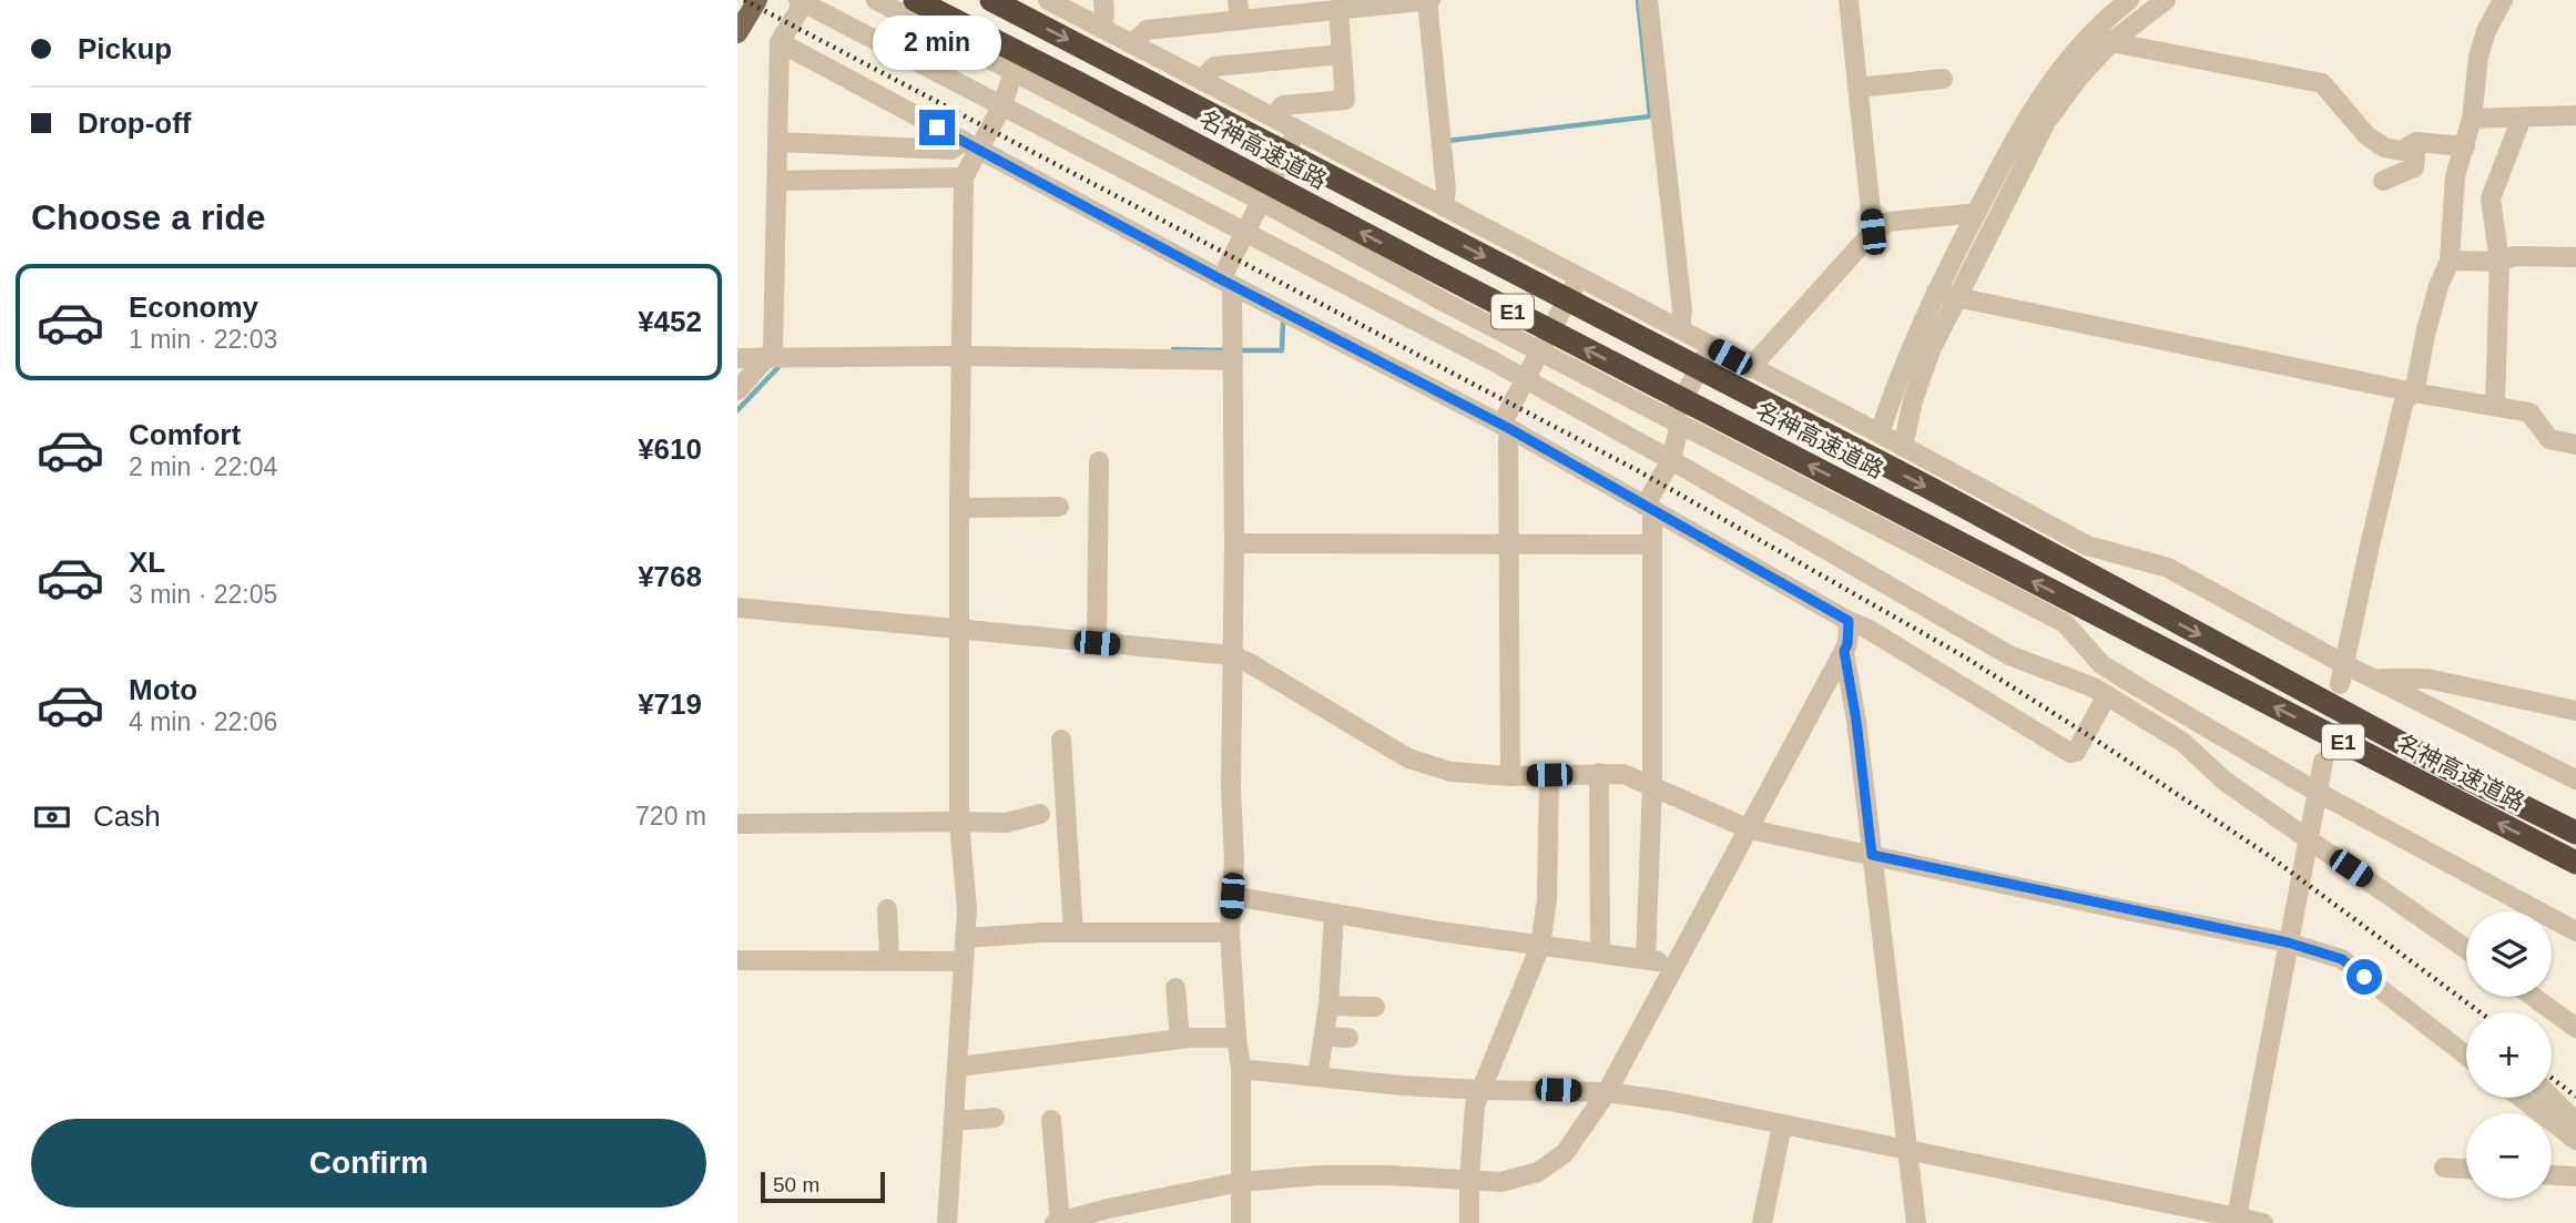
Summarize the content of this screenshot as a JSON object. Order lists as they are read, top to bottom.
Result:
{
  "streets": {
    "highway": ["名神高速道路", "E1"]
  },
  "scale_bar": "50 m",
  "page": {
    "banner": ["Pickup", "Drop-off"],
    "bubble": "2 min",
    "heading": "Choose a ride",
    "list": [
      {
        "name": "Economy",
        "note": "1 min · 22:03",
        "value": "¥452"
      },
      {
        "name": "Comfort",
        "note": "2 min · 22:04",
        "value": "¥610"
      },
      {
        "name": "XL",
        "note": "3 min · 22:05",
        "value": "¥768"
      },
      {
        "name": "Moto",
        "note": "4 min · 22:06",
        "value": "¥719"
      }
    ],
    "pay": ["Cash", "720 m"],
    "map_buttons": ["+", "−"],
    "buttons": "Confirm",
    "scale": "50 m"
  }
}
